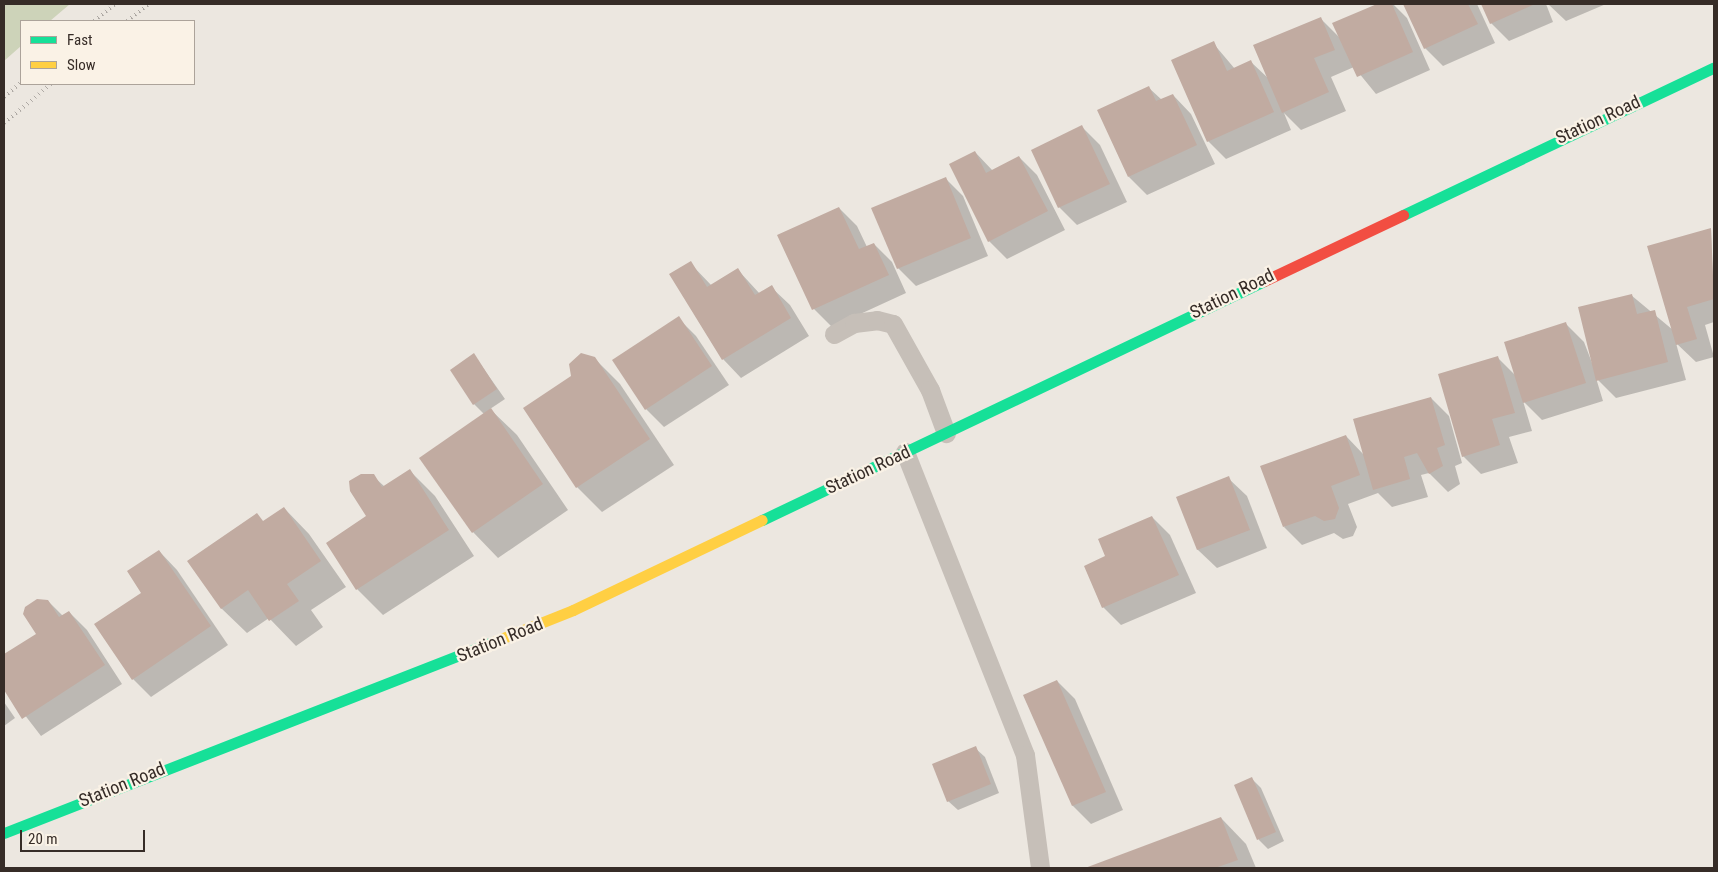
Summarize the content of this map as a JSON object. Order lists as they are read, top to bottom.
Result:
{
  "streets": {
    "street": ["Station Road"]
  },
  "legend": ["Fast", "Slow"],
  "scale_bar": "20 m"
}
